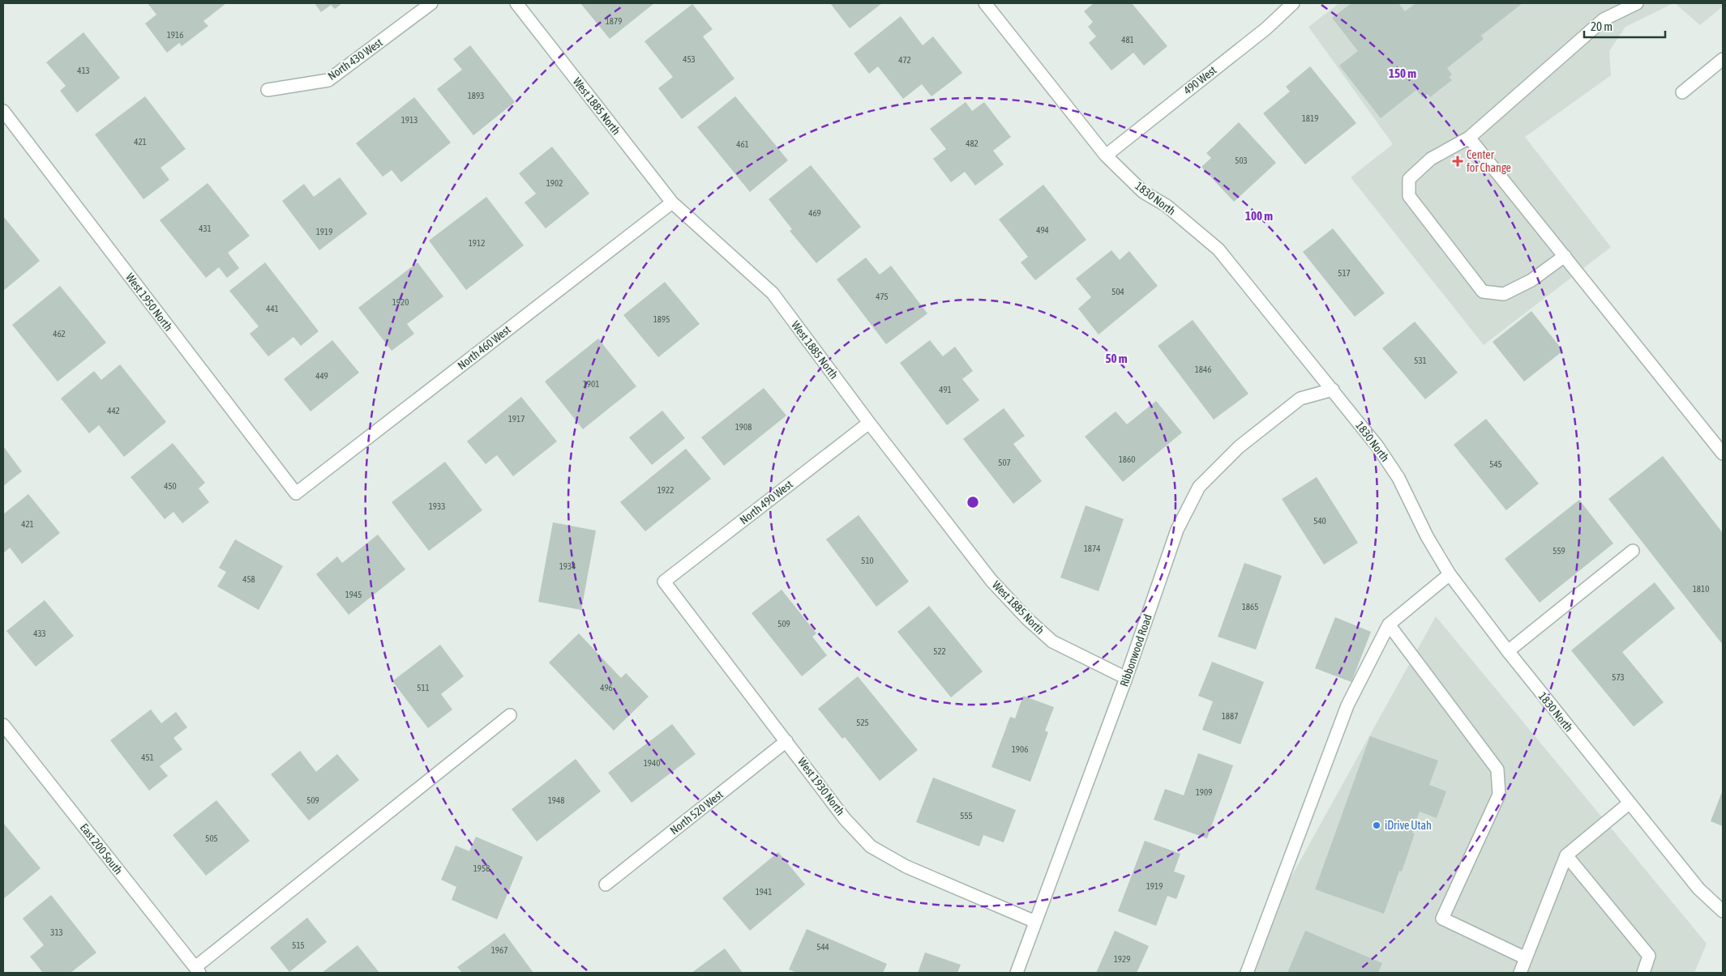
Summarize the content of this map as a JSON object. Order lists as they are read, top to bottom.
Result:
{
  "streets": {
    "street": [
      "North 430 West",
      "490 West",
      "West 1885 North",
      "1830 North",
      "West 1950 North",
      "North 460 West",
      "North 490 West",
      "Ribbonwood Road",
      "West 1930 North",
      "North 520 West",
      "East 200 South"
    ]
  },
  "crossings": [
    ["490 West", "1830 North"],
    ["West 1885 North", "North 460 West"],
    ["West 1885 North", "North 490 West"],
    ["West 1885 North", "Ribbonwood Road"],
    ["1830 North", "Ribbonwood Road"],
    ["West 1950 North", "North 460 West"],
    ["North 490 West", "West 1930 North"],
    ["Ribbonwood Road", "West 1930 North"],
    ["West 1930 North", "North 520 West"]
  ],
  "places": {
    "health": ["Center for Change"],
    "other": ["iDrive Utah"]
  },
  "house_numbers": [
    "1879",
    "1916",
    "481",
    "453",
    "472",
    "413",
    "1893",
    "1819",
    "1913",
    "421",
    "482",
    "461",
    "503",
    "1902",
    "469",
    "431",
    "494",
    "1919",
    "1912",
    "517",
    "504",
    "475",
    "1920",
    "441",
    "1895",
    "462",
    "531",
    "1846",
    "449",
    "1901",
    "491",
    "442",
    "1917",
    "1908",
    "1860",
    "507",
    "545",
    "450",
    "1922",
    "1933",
    "540",
    "421",
    "1874",
    "559",
    "510",
    "1934",
    "458",
    "1810",
    "1945",
    "1865",
    "509",
    "433",
    "522",
    "573",
    "511",
    "496",
    "1887",
    "525",
    "1906",
    "451",
    "1940",
    "1909",
    "509",
    "1948",
    "555",
    "505",
    "1958",
    "1919",
    "1941",
    "313",
    "515",
    "544",
    "1967",
    "1929"
  ],
  "scale_bar": "20 m",
  "rings": ["150 m", "100 m", "50 m"]
}
